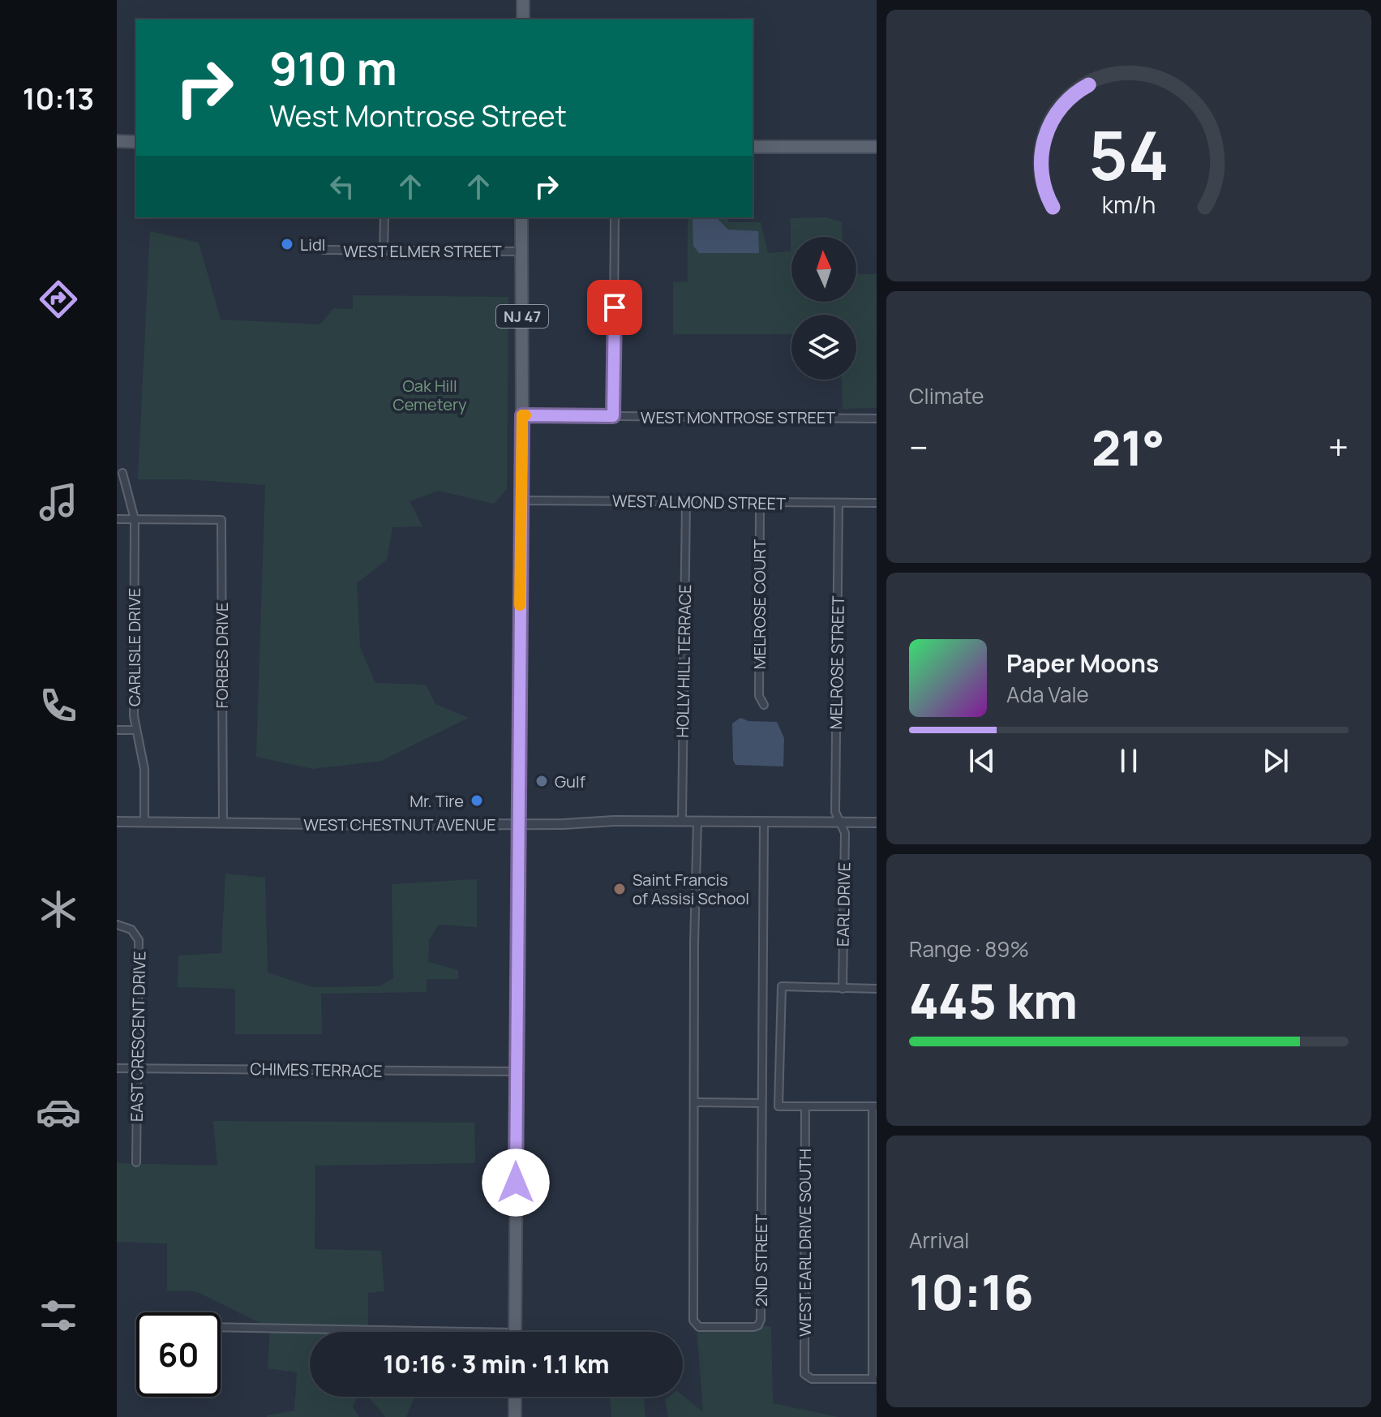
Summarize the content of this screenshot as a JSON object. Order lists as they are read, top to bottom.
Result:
{
  "streets": {
    "main road": ["NJ 47"],
    "street": [
      "WEST ELMER STREET",
      "WEST MONTROSE STREET",
      "WEST ALMOND STREET",
      "MELROSE COURT",
      "CARLISLE DRIVE",
      "FORBES DRIVE",
      "HOLLY HILL TERRACE",
      "MELROSE STREET",
      "WEST CHESTNUT AVENUE",
      "EARL DRIVE",
      "EAST CRESCENT DRIVE",
      "CHIMES TERRACE",
      "WEST EARL DRIVE SOUTH",
      "2ND STREET"
    ]
  },
  "crossings": [
    ["WEST ELMER STREET", "NJ 47"],
    ["NJ 47", "WEST MONTROSE STREET"],
    ["NJ 47", "WEST ALMOND STREET"],
    ["NJ 47", "WEST CHESTNUT AVENUE"],
    ["NJ 47", "CHIMES TERRACE"],
    ["WEST ALMOND STREET", "MELROSE COURT"],
    ["WEST ALMOND STREET", "HOLLY HILL TERRACE"],
    ["WEST ALMOND STREET", "MELROSE STREET"],
    ["CARLISLE DRIVE", "FORBES DRIVE"],
    ["CARLISLE DRIVE", "WEST CHESTNUT AVENUE"],
    ["FORBES DRIVE", "WEST CHESTNUT AVENUE"],
    ["HOLLY HILL TERRACE", "WEST CHESTNUT AVENUE"],
    ["MELROSE STREET", "WEST CHESTNUT AVENUE"],
    ["MELROSE STREET", "EARL DRIVE"],
    ["WEST CHESTNUT AVENUE", "EARL DRIVE"],
    ["WEST CHESTNUT AVENUE", "2ND STREET"],
    ["EAST CRESCENT DRIVE", "CHIMES TERRACE"]
  ],
  "parks": ["Oak Hill Cemetery"],
  "places": [
    "Lidl",
    "Gulf",
    "Mr. Tire",
    "Saint Francis of Assisi School"
  ],
  "north": "top",
  "page": {
    "tabs": "10:13",
    "turn": ["910 m", "West Montrose Street"],
    "tile": [
      "Climate",
      ["Range · 89%", "445 km"],
      ["Arrival", "10:16"]
    ],
    "heat": ["−", "21°", "+"],
    "song": ["Paper Moons", "Ada Vale"],
    "limit": "60",
    "trip": "10:16 · 3 min · 1.1 km",
    "gauge": ["54", "km/h"]
  }
}
